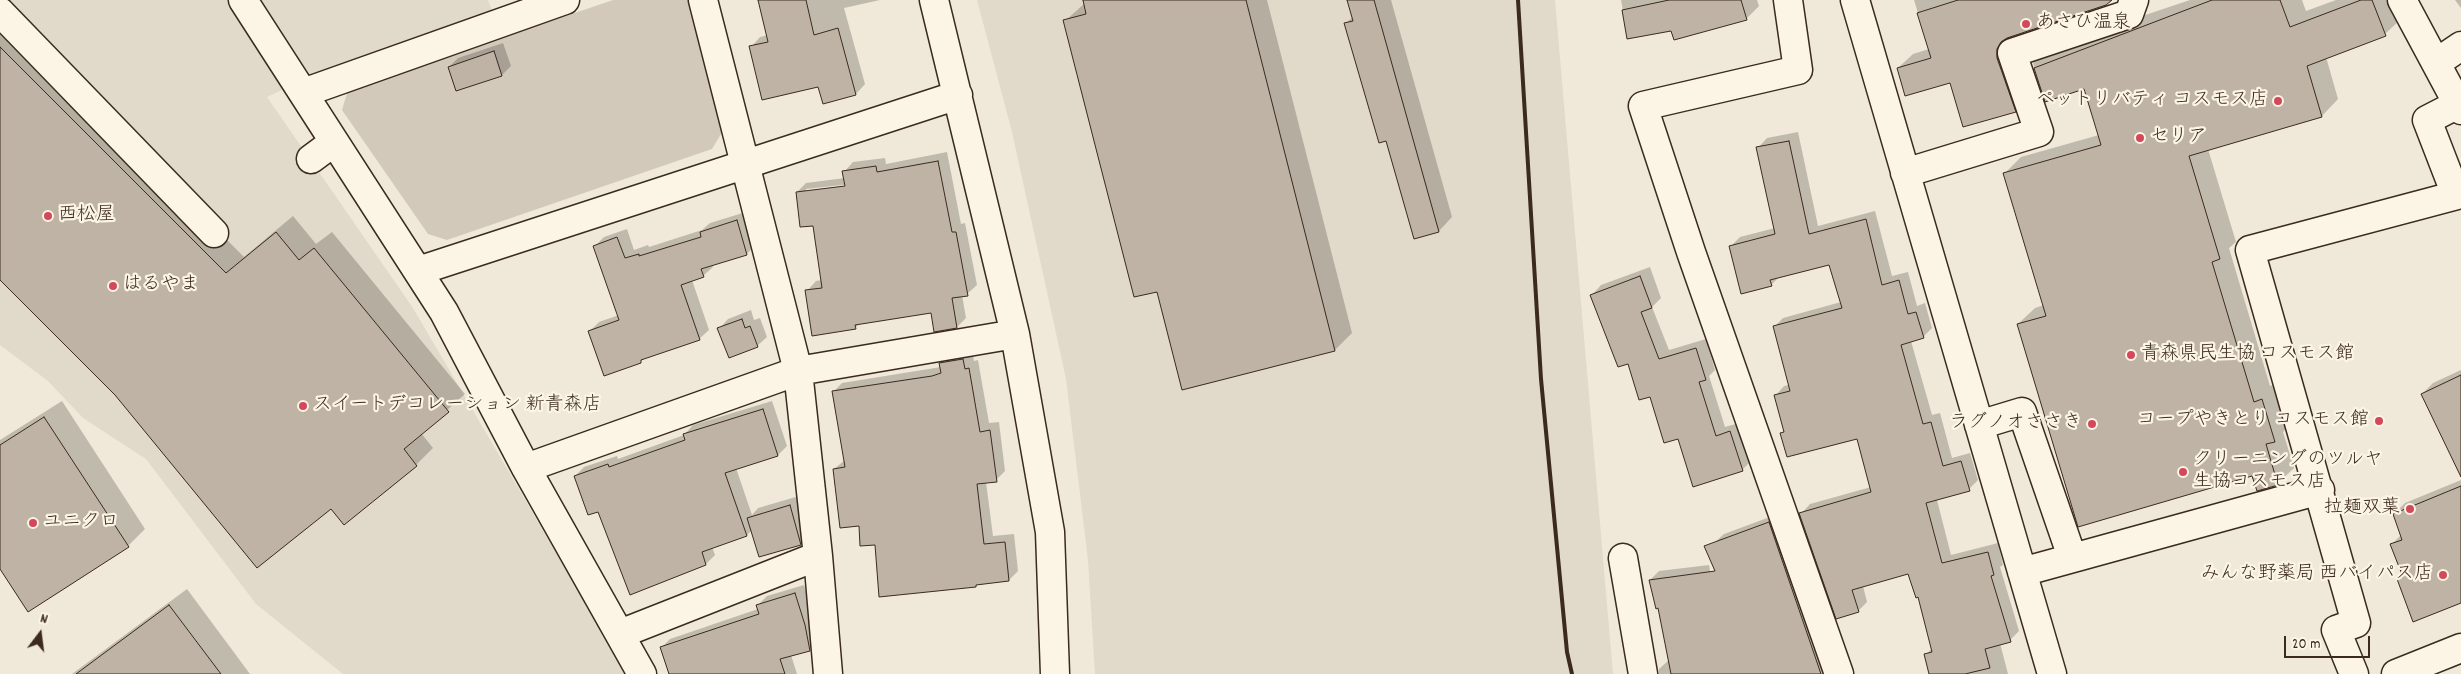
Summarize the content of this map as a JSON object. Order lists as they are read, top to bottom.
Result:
{
  "places": [
    "あさひ温泉",
    "ペットリバティ コスモス店",
    "セリア",
    "西松屋",
    "はるやま",
    "青森県民生協 コスモス館",
    "スイートデコレーション 新青森店",
    "コープやきとり コスモス館",
    "ラグノオささき",
    "クリーニングのツルヤ 生協コスモス店",
    "拉麺双葉",
    "ユニクロ",
    "みんな野薬局 西バイパス店"
  ],
  "scale_bar": "20 m",
  "north": "top"
}
